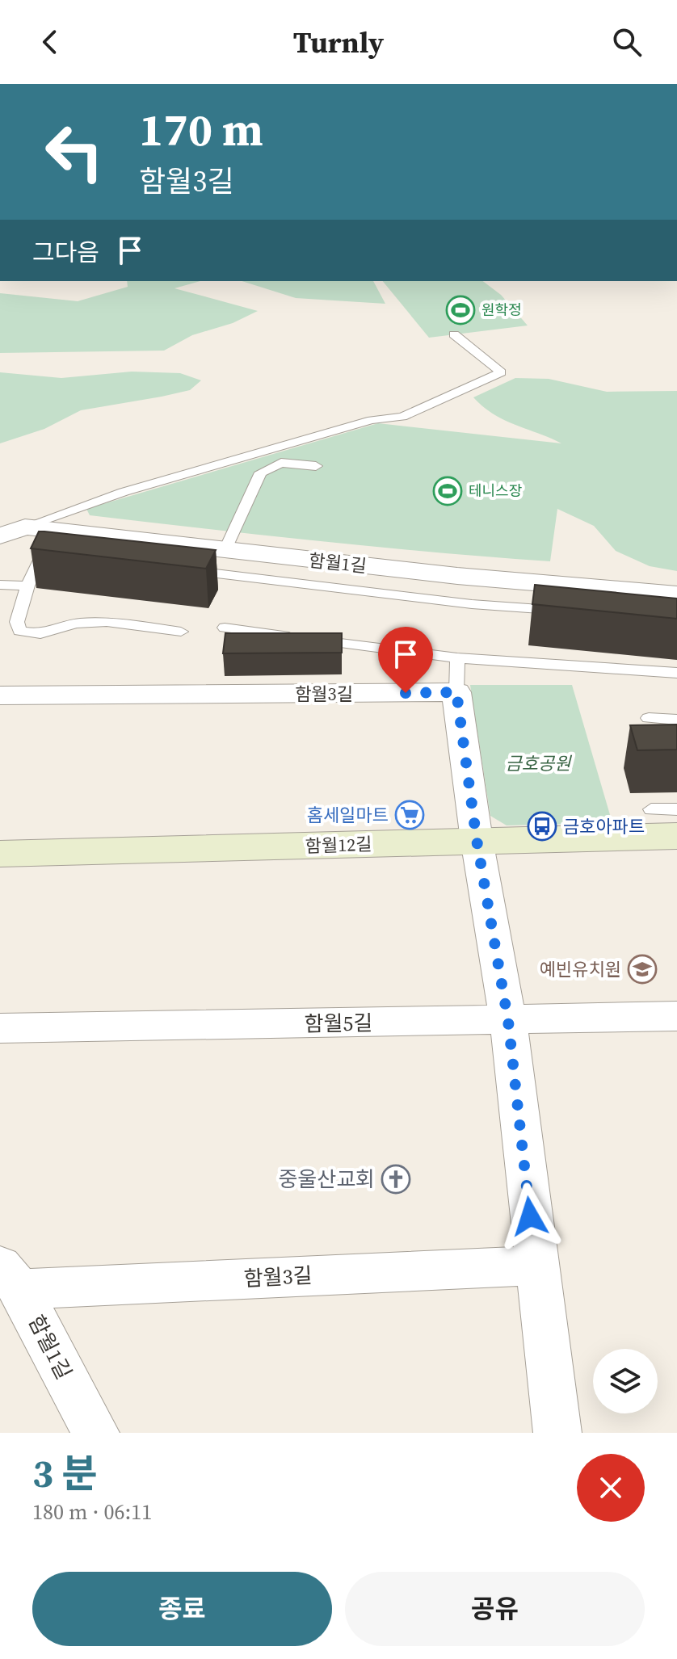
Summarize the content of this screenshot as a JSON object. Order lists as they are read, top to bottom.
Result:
{
  "streets": {
    "street": [
      "함월1길",
      "함월3길",
      "함월12길",
      "함월5길"
    ]
  },
  "crossings": [
    ["함월1길", "함월3길"]
  ],
  "parks": ["금호공원"],
  "places": {
    "sports": ["원학정", "테니스장"],
    "supermarket": ["홈세일마트"],
    "bus stop": ["금호아파트"],
    "school or university": ["예빈유치원"],
    "church": ["중울산교회"]
  },
  "page": {
    "header": "Turnly",
    "turn": ["170 m", "함월3길"],
    "then": "그다음",
    "heading": ["3 분", "180 m · 06:11"],
    "buttons": ["종료", "공유"]
  }
}
